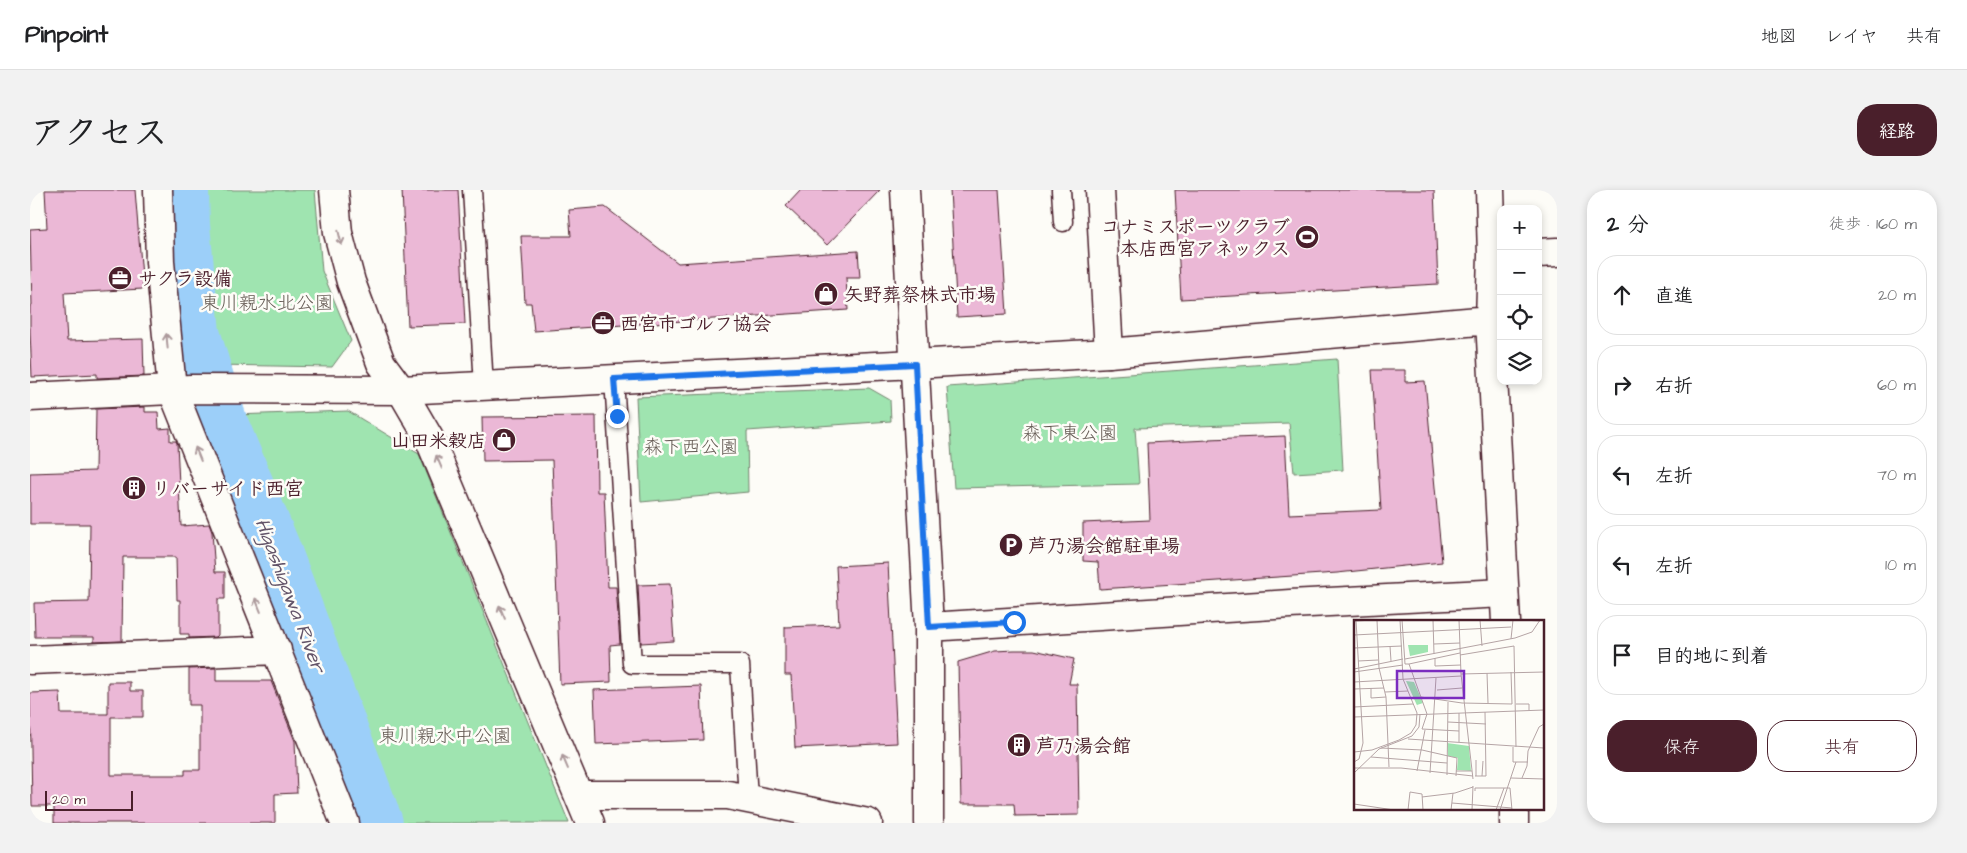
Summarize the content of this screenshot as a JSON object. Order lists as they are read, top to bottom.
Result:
{
  "water": ["Higashigawa River"],
  "parks": [
    "東川親水北公園",
    "森下東公園",
    "森下西公園",
    "東川親水中公園"
  ],
  "places": {
    "sports": ["コナミスポーツクラブ 本店西宮アネックス"],
    "office": ["サクラ設備", "西宮市ゴルフ協会"],
    "shop": ["矢野葬祭株式市場", "山田米穀店"],
    "building": ["リバーサイド西宮", "芦乃湯会館"],
    "parking": ["芦乃湯会館駐車場"]
  },
  "scale_bar": "20 m",
  "page": {
    "header": "Pinpoint",
    "nav": ["地図", "レイヤ", "共有"],
    "title": "アクセス",
    "buttons": [
      "経路",
      ["保存", "共有"]
    ],
    "heading": ["2 分", "徒歩 · 160 m"],
    "map_buttons": ["+", "−"],
    "list": [
      ["直進", "20 m"],
      ["右折", "60 m"],
      ["左折", "70 m"],
      ["左折", "10 m"],
      "目的地に到着"
    ],
    "scale": "20 m"
  }
}
